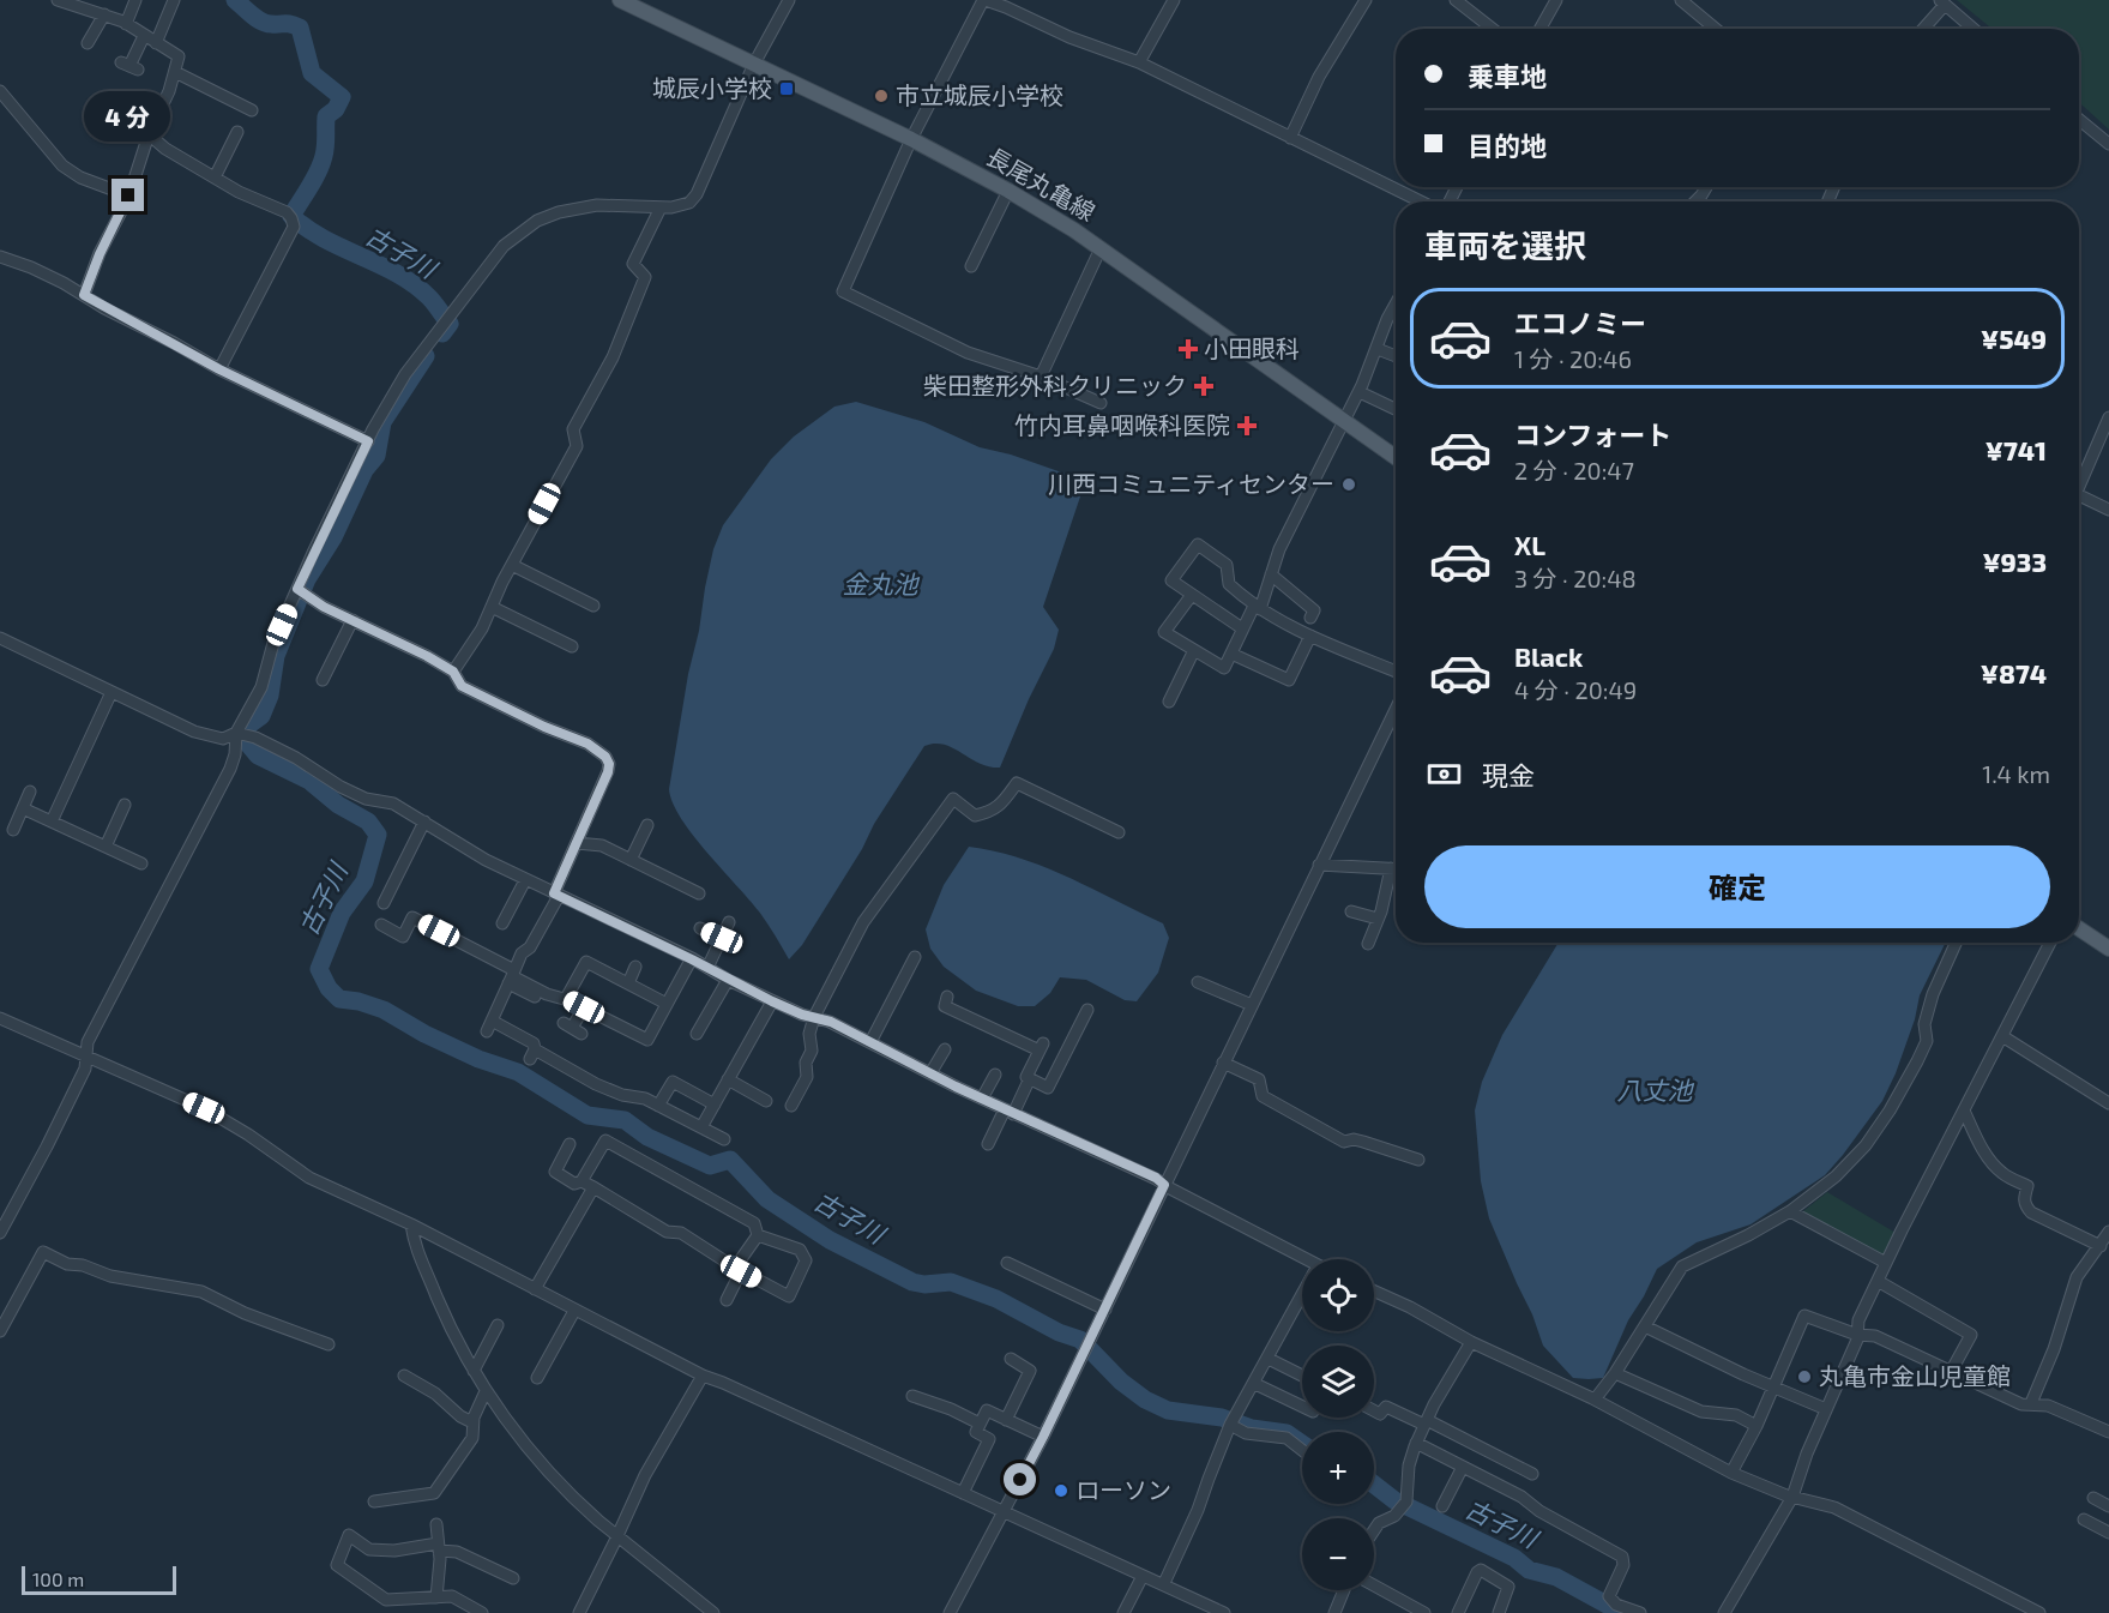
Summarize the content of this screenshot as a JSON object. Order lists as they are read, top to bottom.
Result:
{
  "streets": {
    "main road": ["長尾丸亀線"]
  },
  "water": ["古子川", "金丸池", "八丈池"],
  "places": {
    "transit": ["城辰小学校"],
    "other": [
      "市立城辰小学校",
      "川西コミュニティセンター",
      "丸亀市金山児童館",
      "ローソン"
    ],
    "health": ["小田眼科", "柴田整形外科クリニック", "竹内耳鼻咽喉科医院"]
  },
  "scale_bar": "100 m",
  "page": {
    "banner": ["乗車地", "目的地"],
    "bubble": "4 分",
    "heading": "車両を選択",
    "list": [
      {
        "name": "エコノミー",
        "note": "1 分 · 20:46",
        "value": "¥549"
      },
      {
        "name": "コンフォート",
        "note": "2 分 · 20:47",
        "value": "¥741"
      },
      {
        "name": "XL",
        "note": "3 分 · 20:48",
        "value": "¥933"
      },
      {
        "name": "Black",
        "note": "4 分 · 20:49",
        "value": "¥874"
      }
    ],
    "pay": ["現金", "1.4 km"],
    "buttons": "確定",
    "map_buttons": ["+", "−"],
    "scale": "100 m"
  }
}
